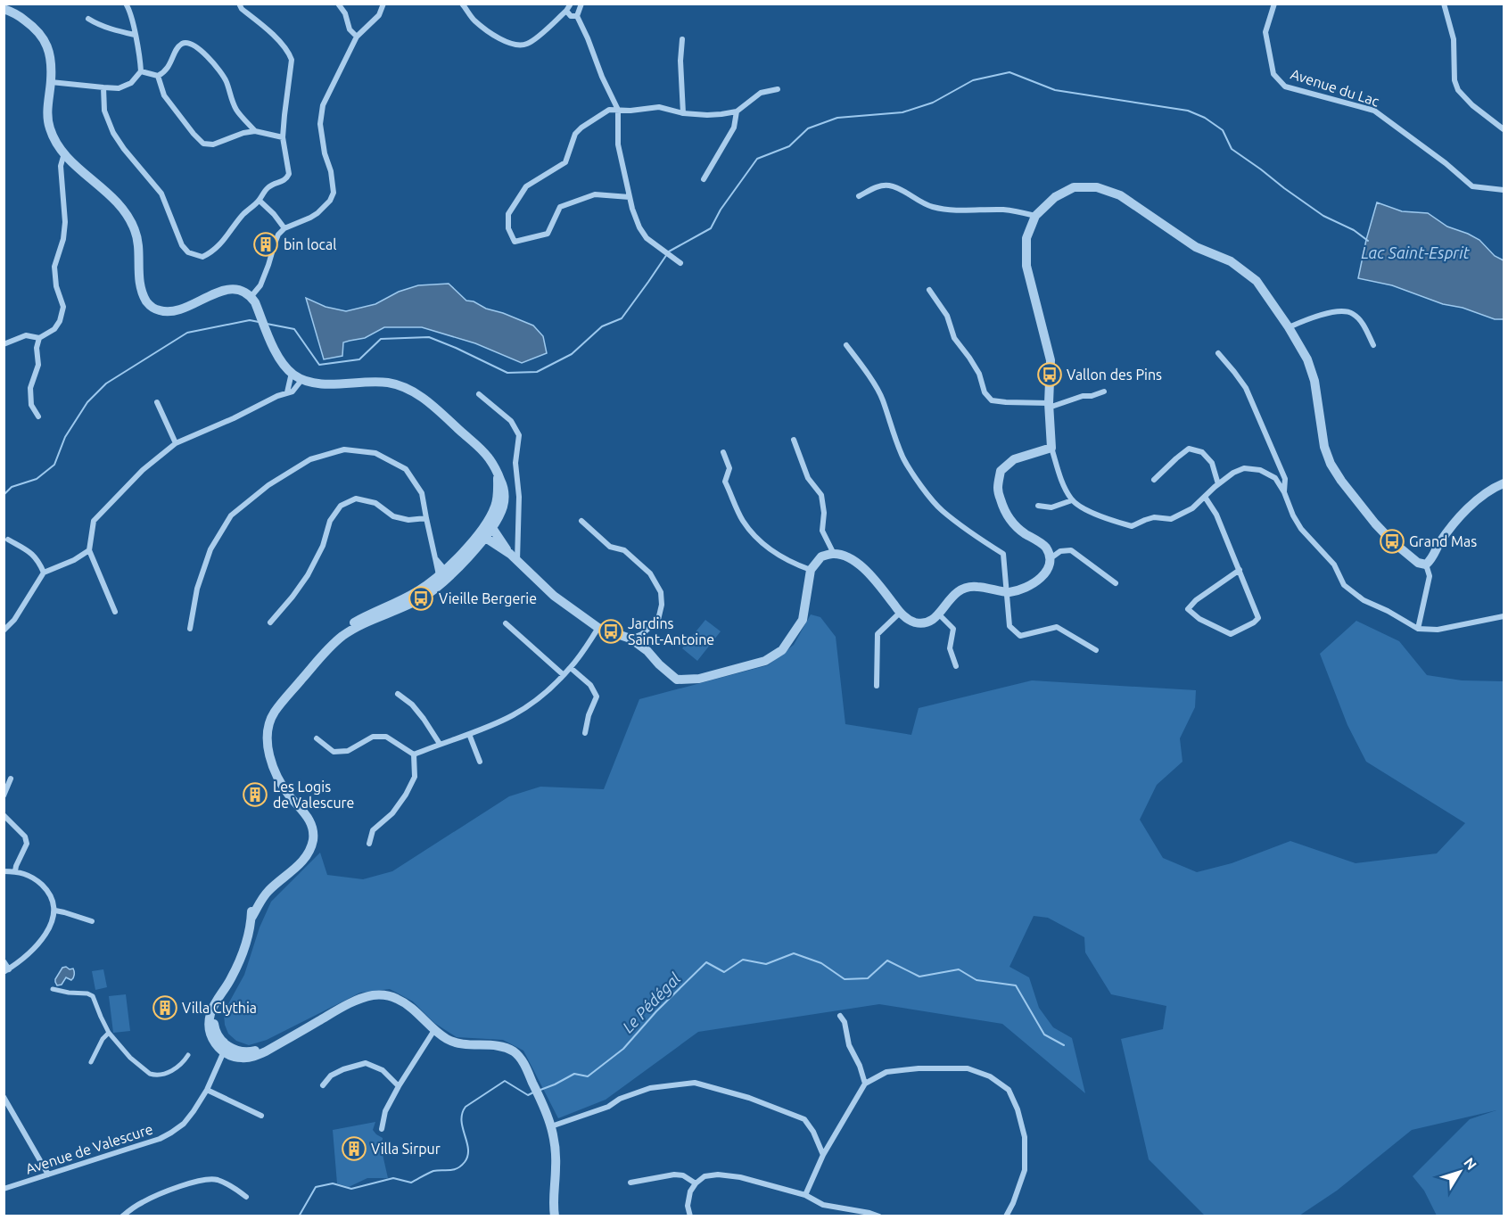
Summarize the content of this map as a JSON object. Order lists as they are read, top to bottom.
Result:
{
  "streets": {
    "street": ["Avenue du Lac", "Avenue de Valescure"]
  },
  "water": ["Lac Saint-Esprit", "Le Pédégal"],
  "places": {
    "building": [
      "bin local",
      "Les Logis de Valescure",
      "Villa Clythia",
      "Villa Sirpur"
    ],
    "bus stop": [
      "Vallon des Pins",
      "Grand Mas",
      "Vieille Bergerie",
      "Jardins Saint-Antoine"
    ]
  },
  "north": "top right"
}
